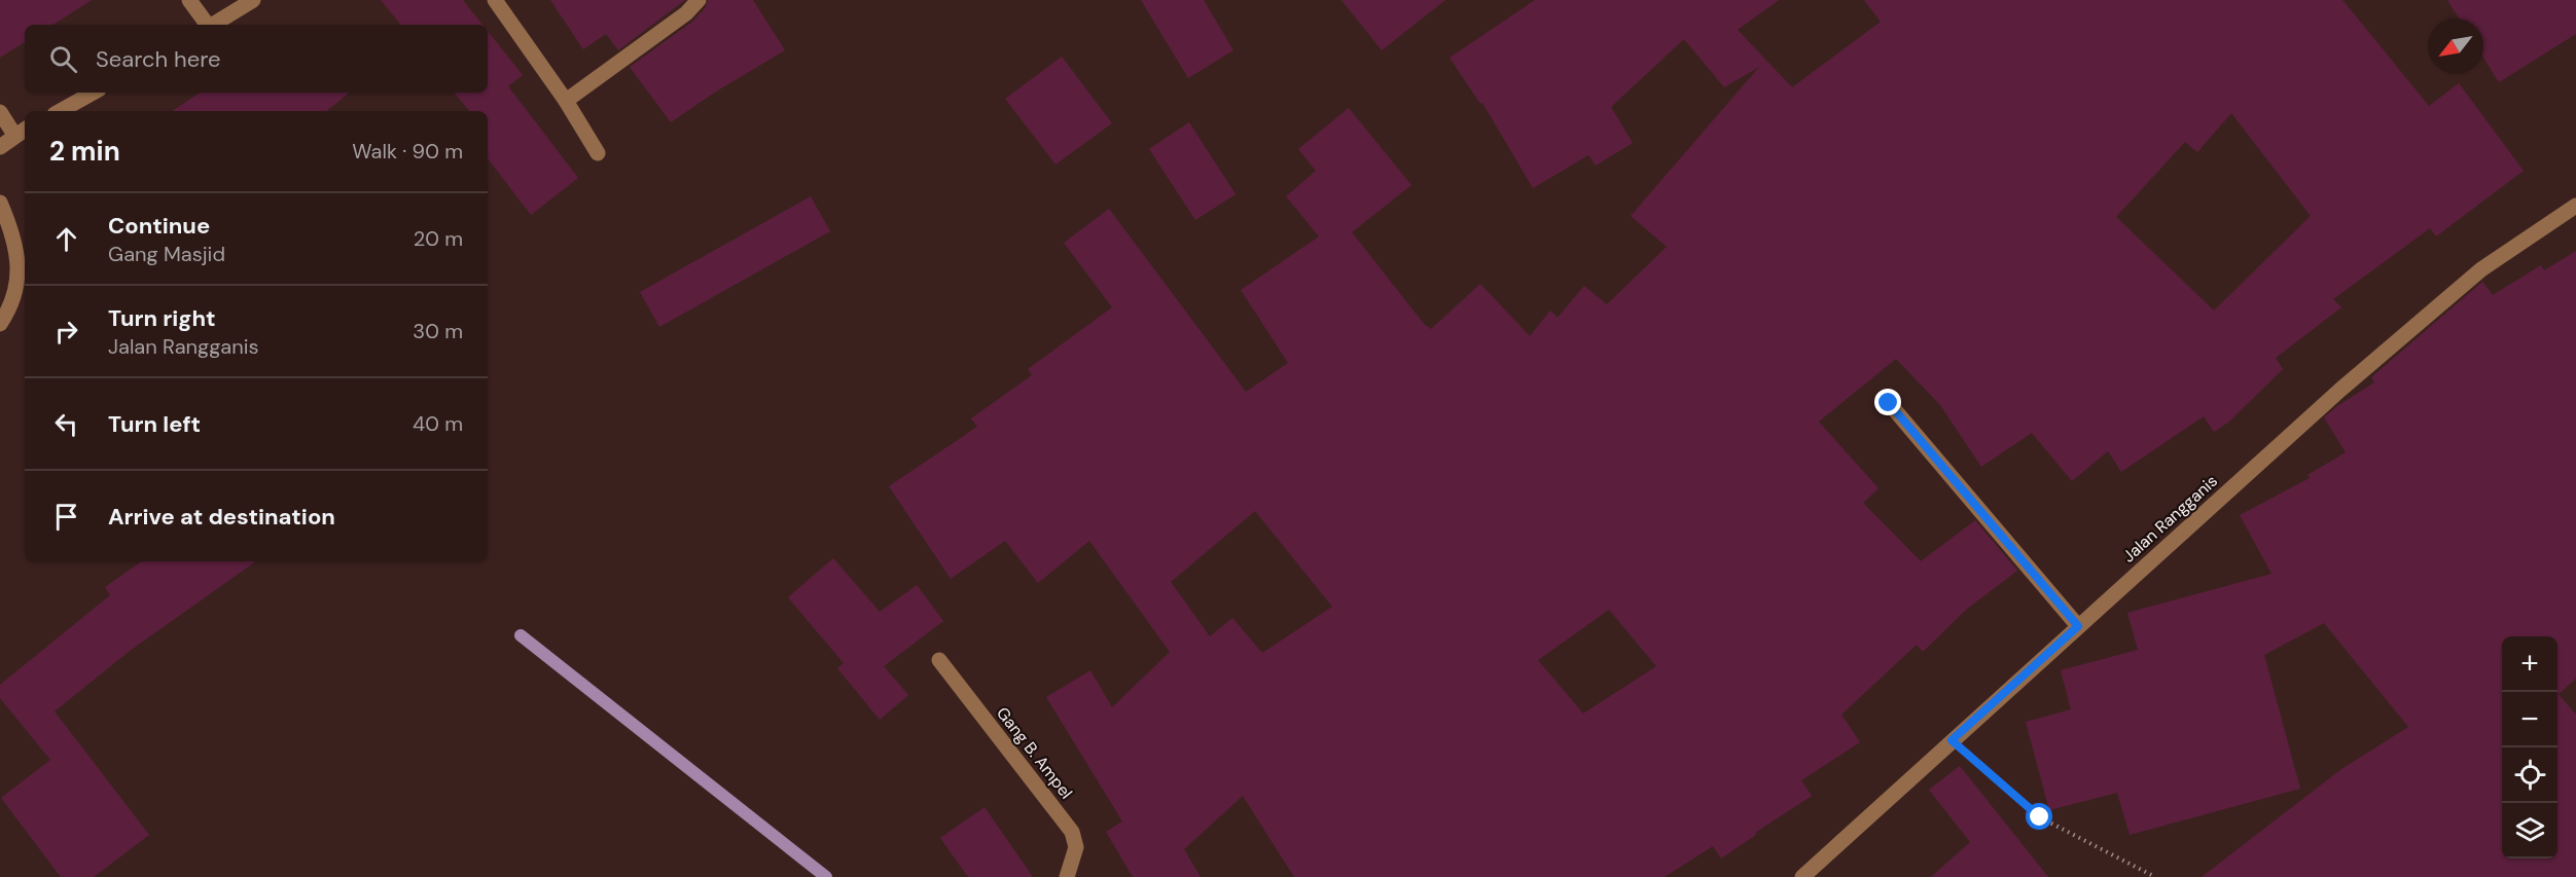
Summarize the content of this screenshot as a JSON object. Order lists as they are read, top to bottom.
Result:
{
  "streets": {
    "street": ["Jalan Rangganis", "Gang B. Ampel"]
  },
  "north": "bottom left",
  "page": {
    "search": "Search here",
    "heading": ["2 min", "Walk · 90 m"],
    "list": [
      ["Continue", "Gang Masjid", "20 m"],
      ["Turn right", "Jalan Rangganis", "30 m"],
      ["Turn left", "40 m"],
      "Arrive at destination"
    ],
    "map_buttons": ["+", "−"]
  }
}
